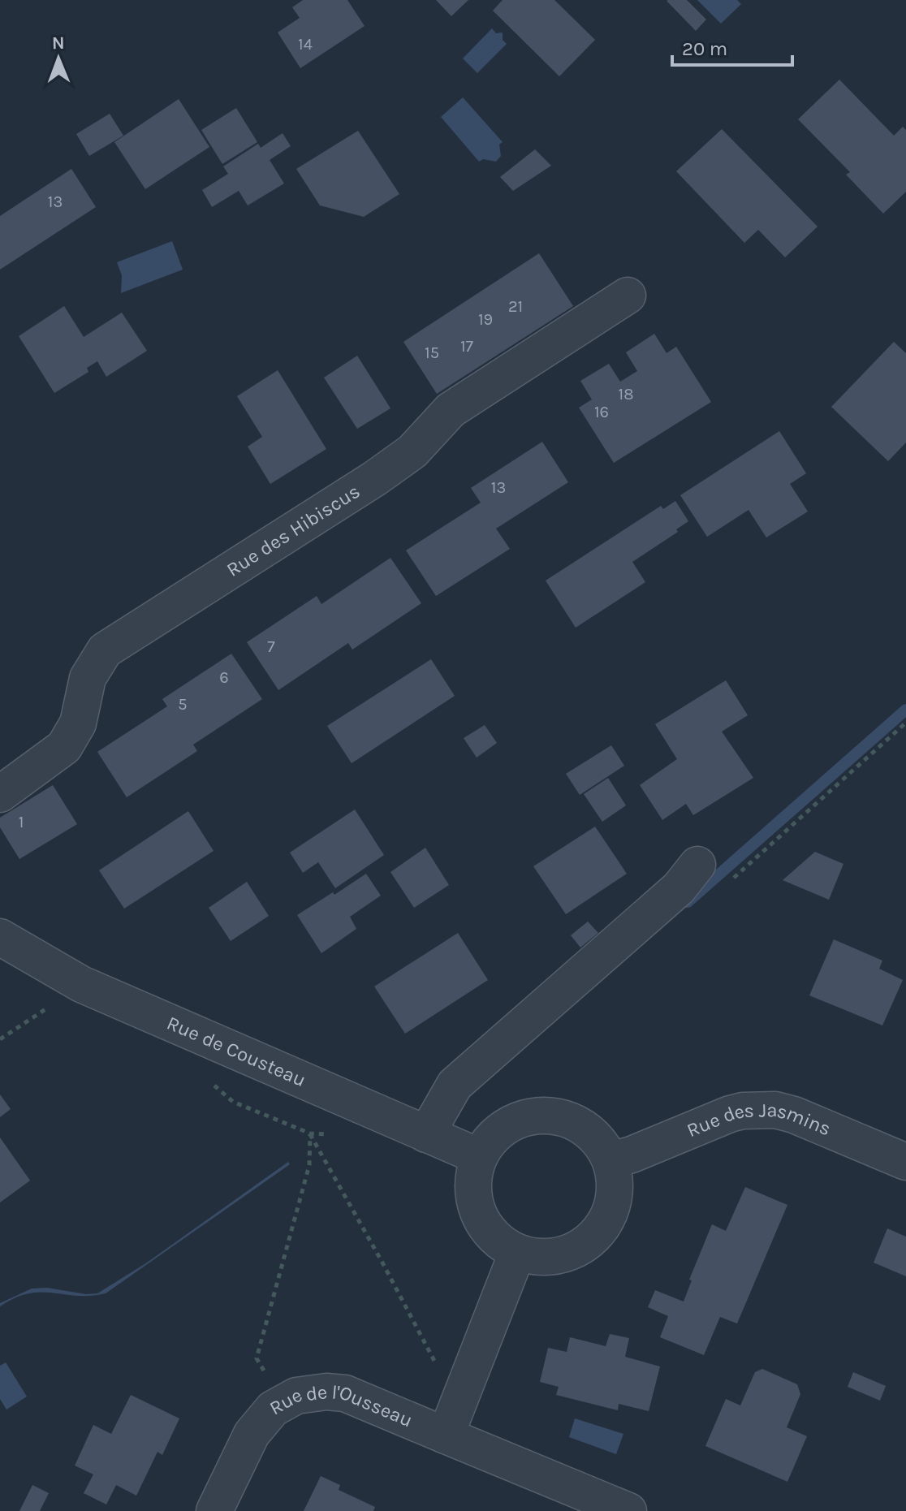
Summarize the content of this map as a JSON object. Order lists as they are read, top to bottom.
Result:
{
  "streets": {
    "street": [
      "Rue des Hibiscus",
      "Rue de Cousteau",
      "Rue des Jasmins",
      "Rue de l'Ousseau"
    ]
  },
  "crossings": [
    ["Rue de Cousteau", "Rue des Jasmins"]
  ],
  "house_numbers": [
    "14",
    "13",
    "21",
    "19",
    "17",
    "15",
    "18",
    "16",
    "13",
    "7",
    "6",
    "5",
    "1"
  ],
  "scale_bar": "20 m",
  "north": "top"
}
